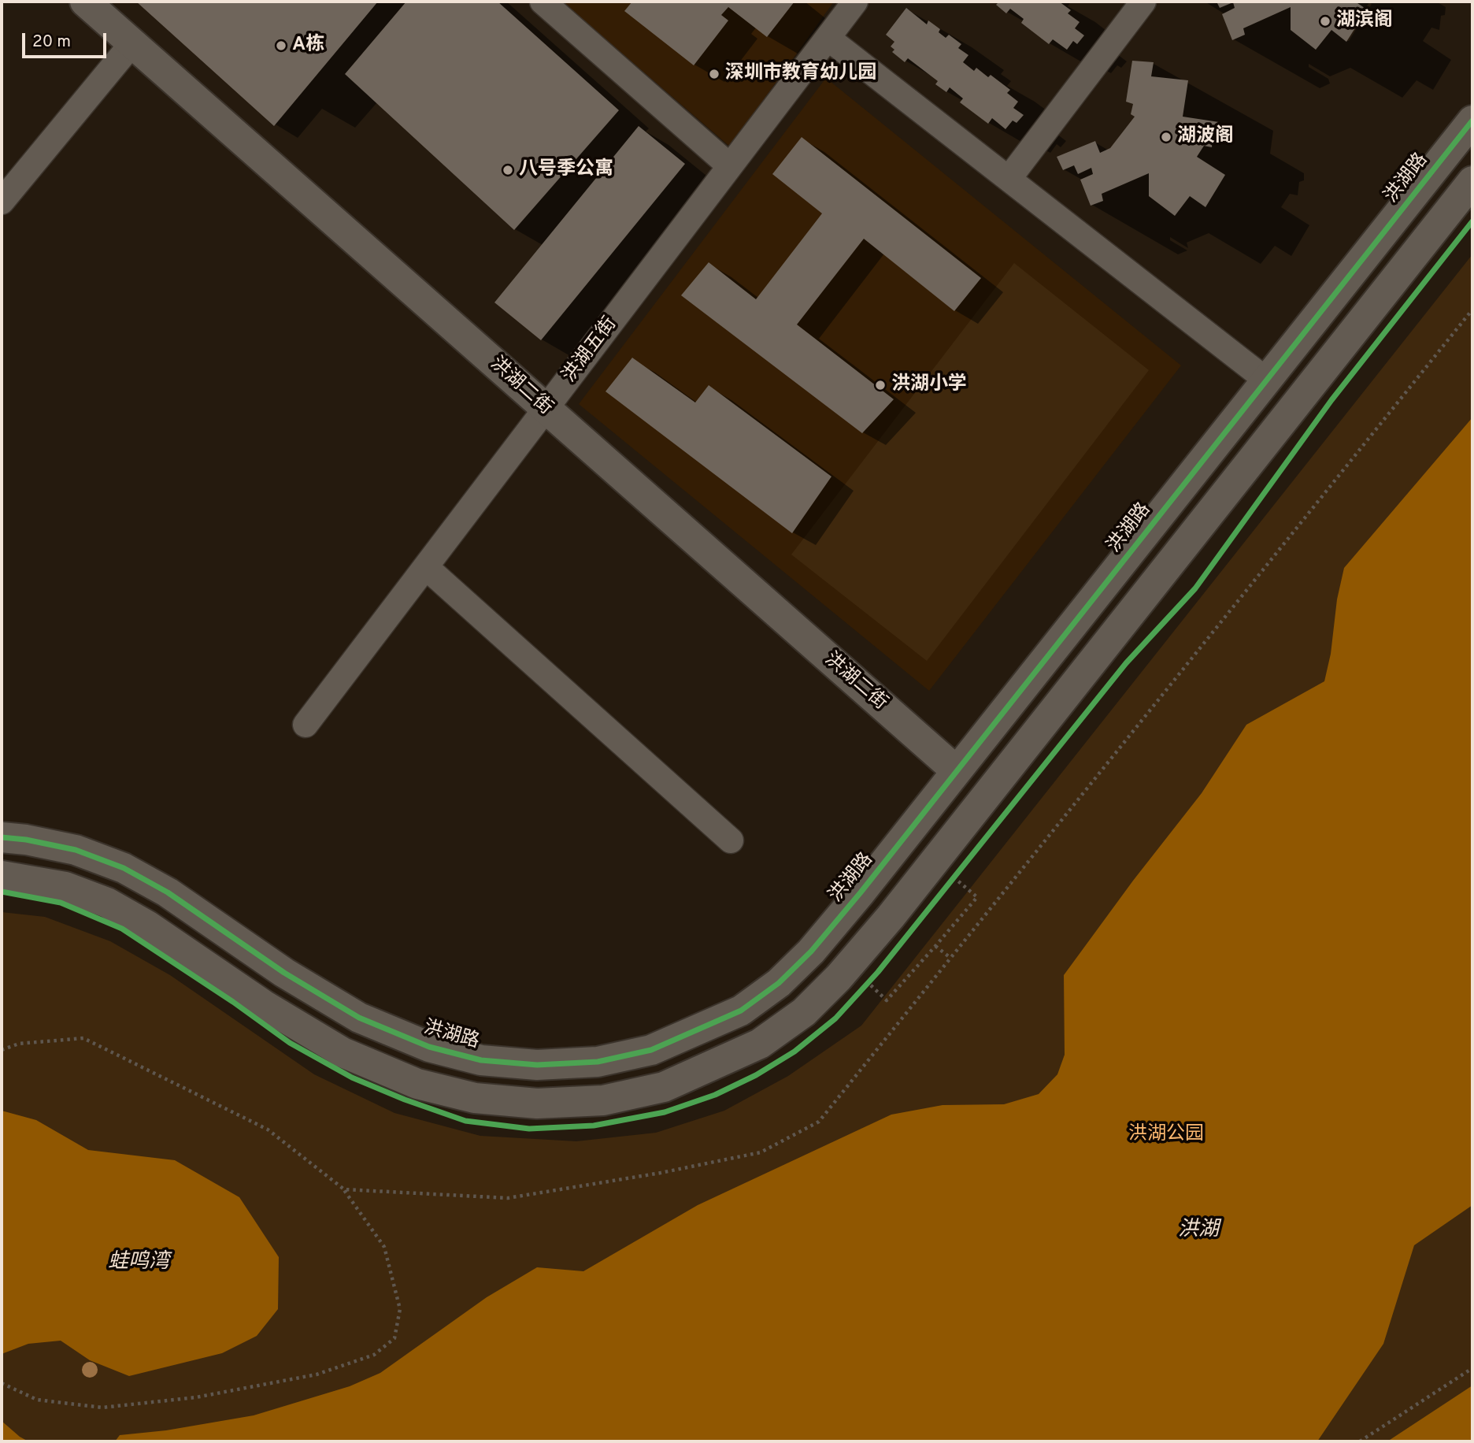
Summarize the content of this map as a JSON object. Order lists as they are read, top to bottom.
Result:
{
  "streets": {
    "street": ["洪湖路", "洪湖五街", "洪湖二街"]
  },
  "crossings": [
    ["洪湖路", "洪湖二街"],
    ["洪湖五街", "洪湖二街"]
  ],
  "water": ["洪湖", "蛙鸣湾"],
  "parks": ["洪湖公园"],
  "places": [
    "湖滨阁",
    "A栋",
    "深圳市教育幼儿园",
    "湖波阁",
    "八号季公寓",
    "洪湖小学"
  ],
  "scale_bar": "20 m"
}
